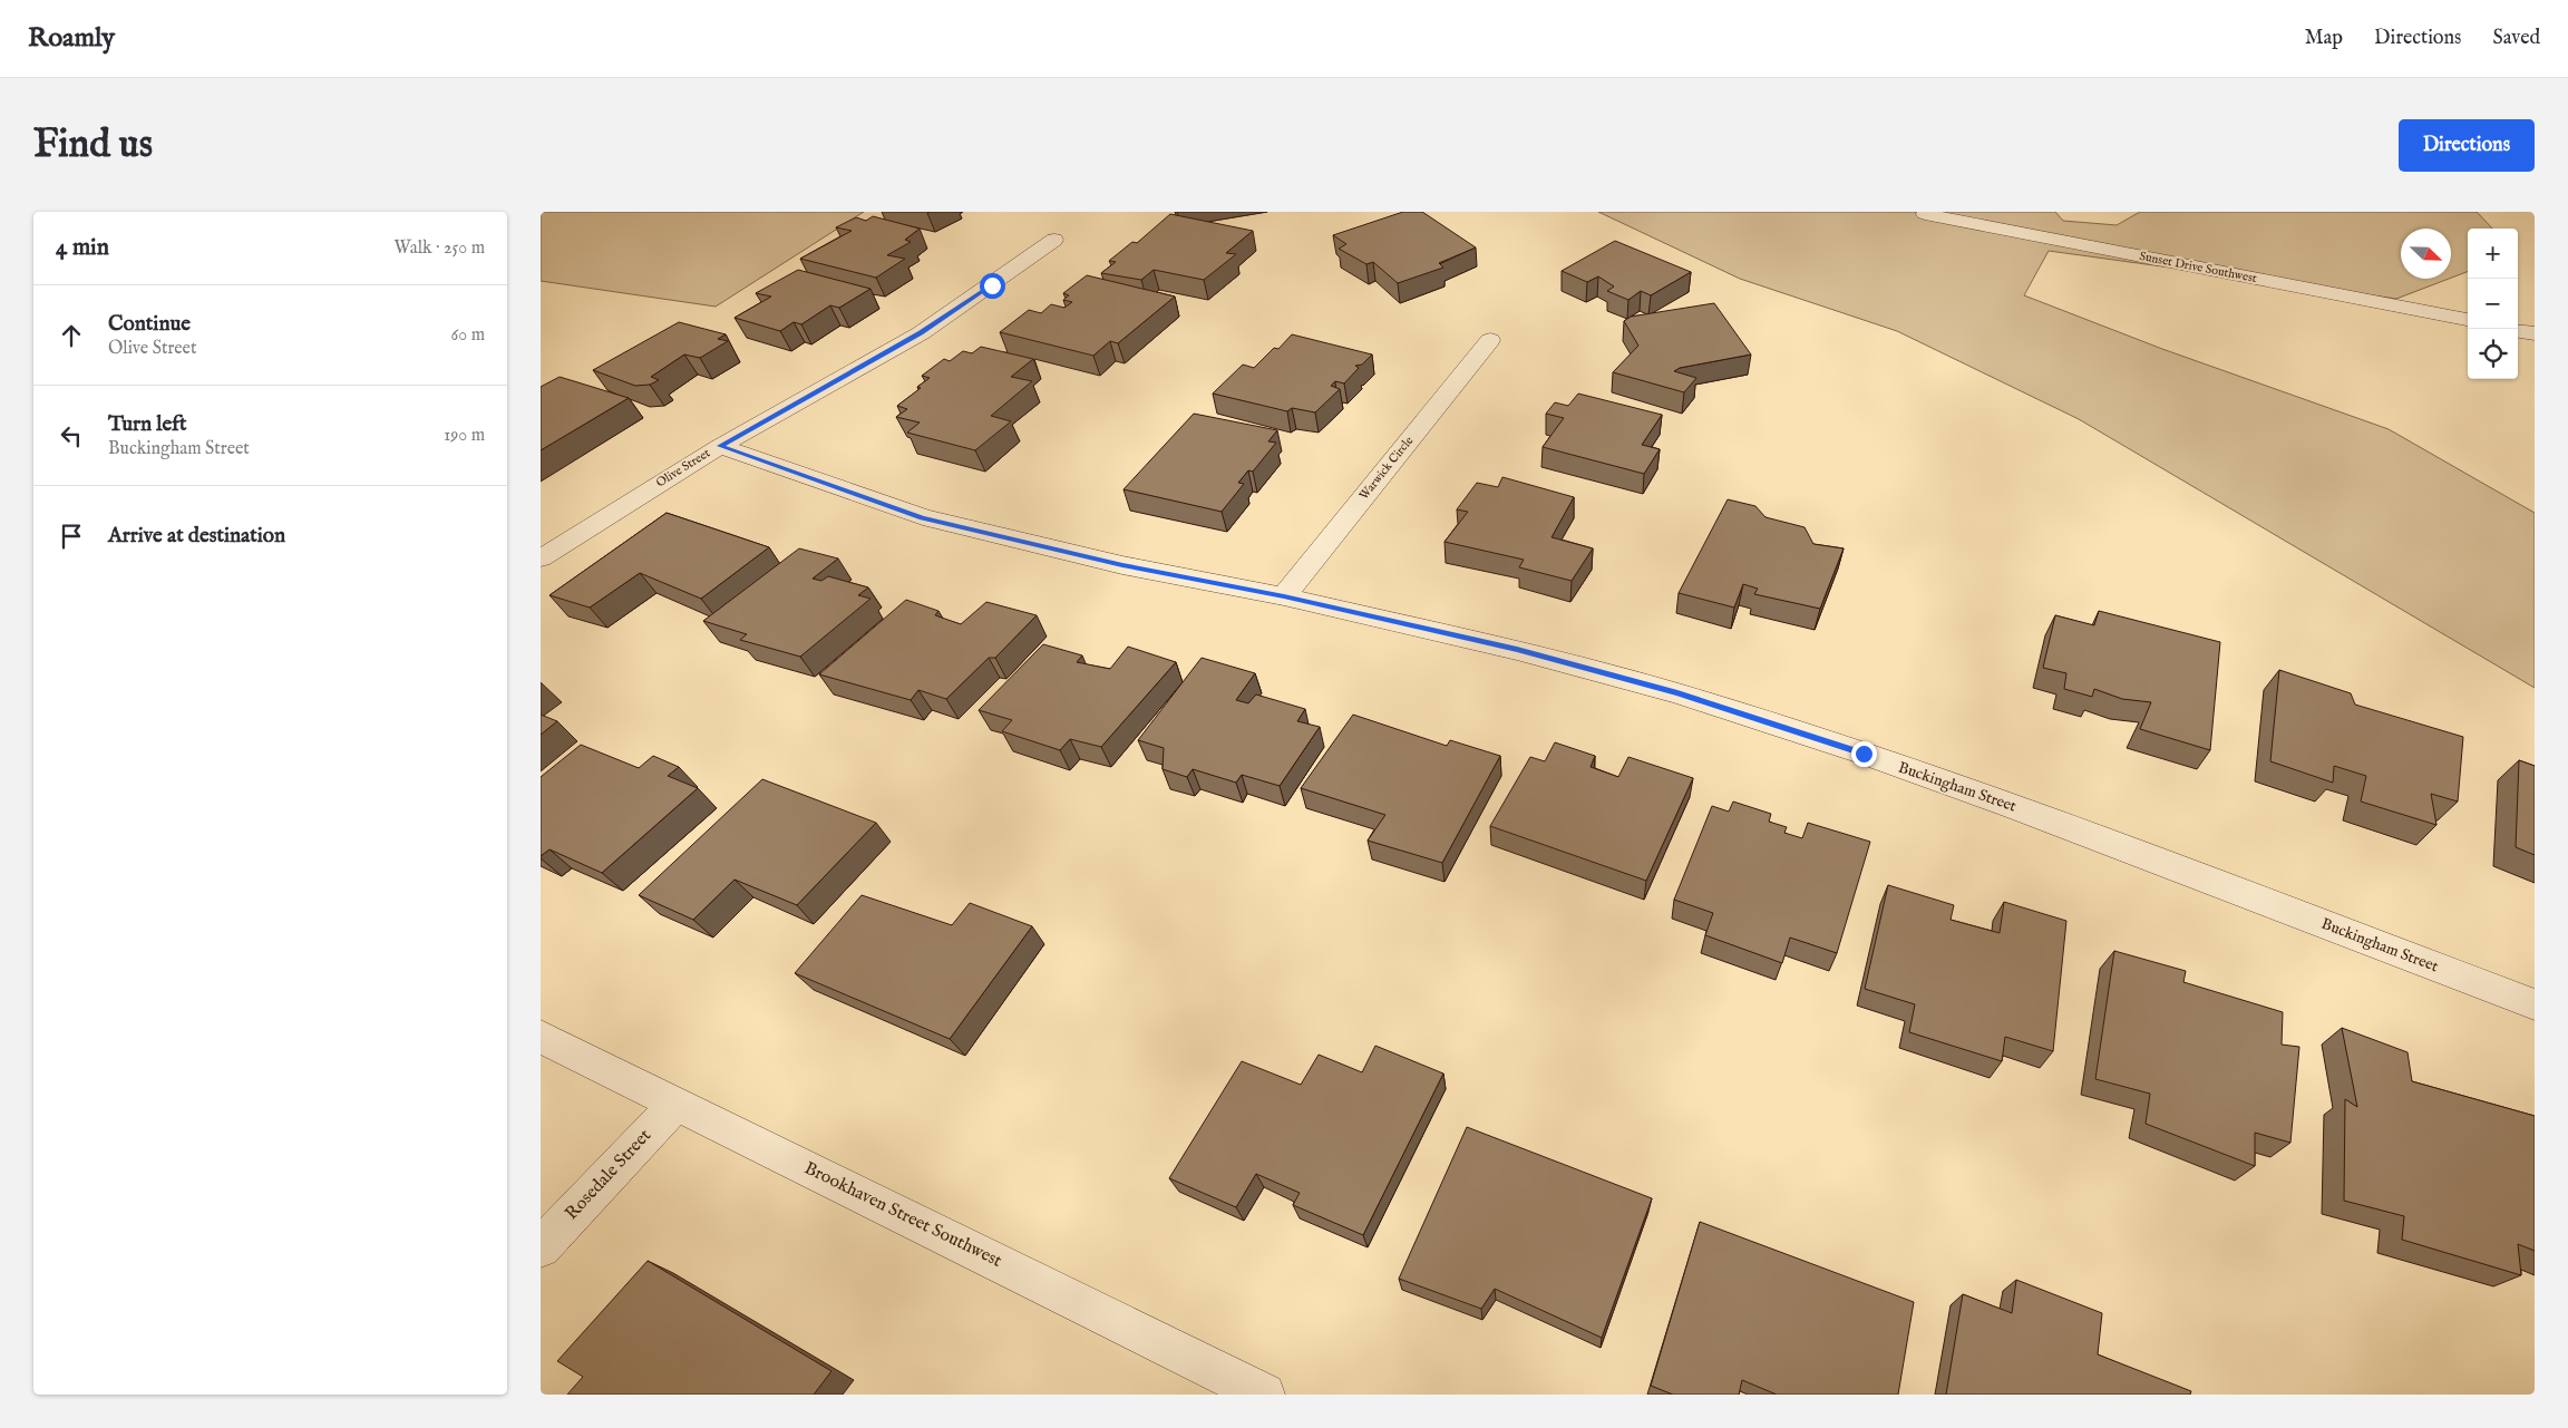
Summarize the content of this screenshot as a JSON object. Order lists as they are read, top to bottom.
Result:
{
  "streets": {
    "street": [
      "Sunset Drive Southwest",
      "Olive Street",
      "Warwick Circle",
      "Buckingham Street",
      "Rosedale Street",
      "Brookhaven Street Southwest"
    ]
  },
  "crossings": [
    ["Olive Street", "Buckingham Street"],
    ["Warwick Circle", "Buckingham Street"],
    ["Rosedale Street", "Brookhaven Street Southwest"]
  ],
  "north": "bottom right",
  "page": {
    "header": "Roamly",
    "nav": ["Map", "Directions", "Saved"],
    "buttons": "Directions",
    "title": "Find us",
    "heading": ["4 min", "Walk · 250 m"],
    "map_buttons": ["+", "−"],
    "list": [
      ["Continue", "Olive Street", "60 m"],
      ["Turn left", "Buckingham Street", "190 m"],
      "Arrive at destination"
    ]
  }
}
